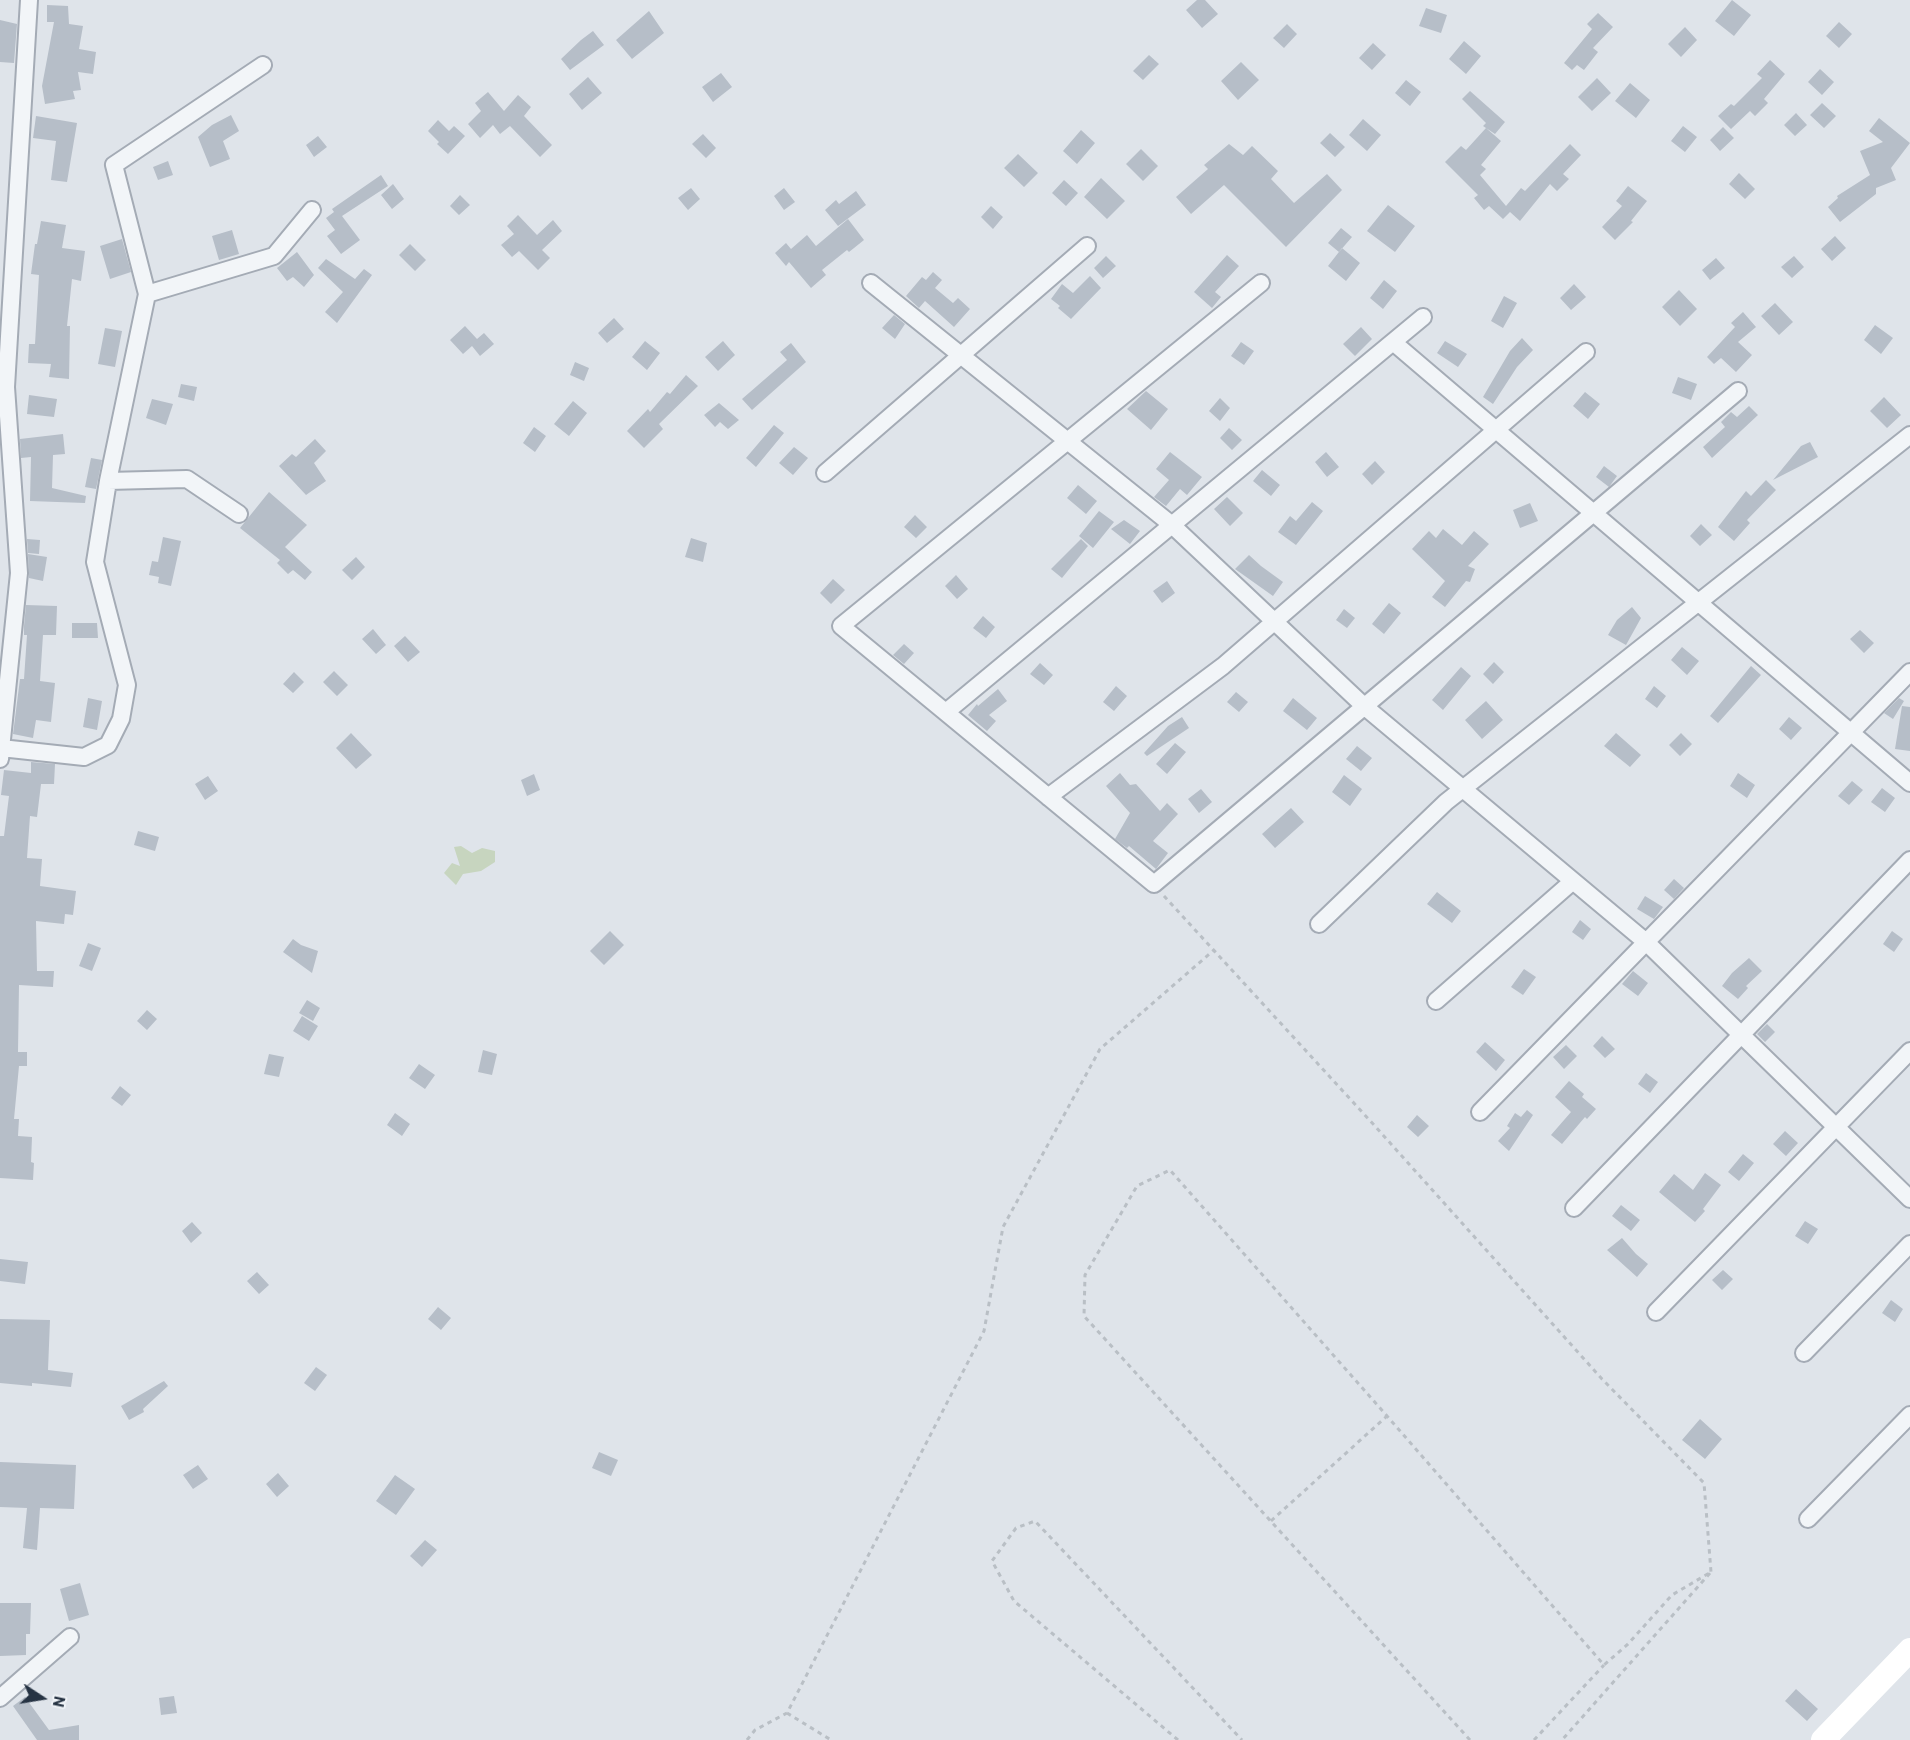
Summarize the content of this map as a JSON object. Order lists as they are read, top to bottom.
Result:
{
  "north": "right"
}
